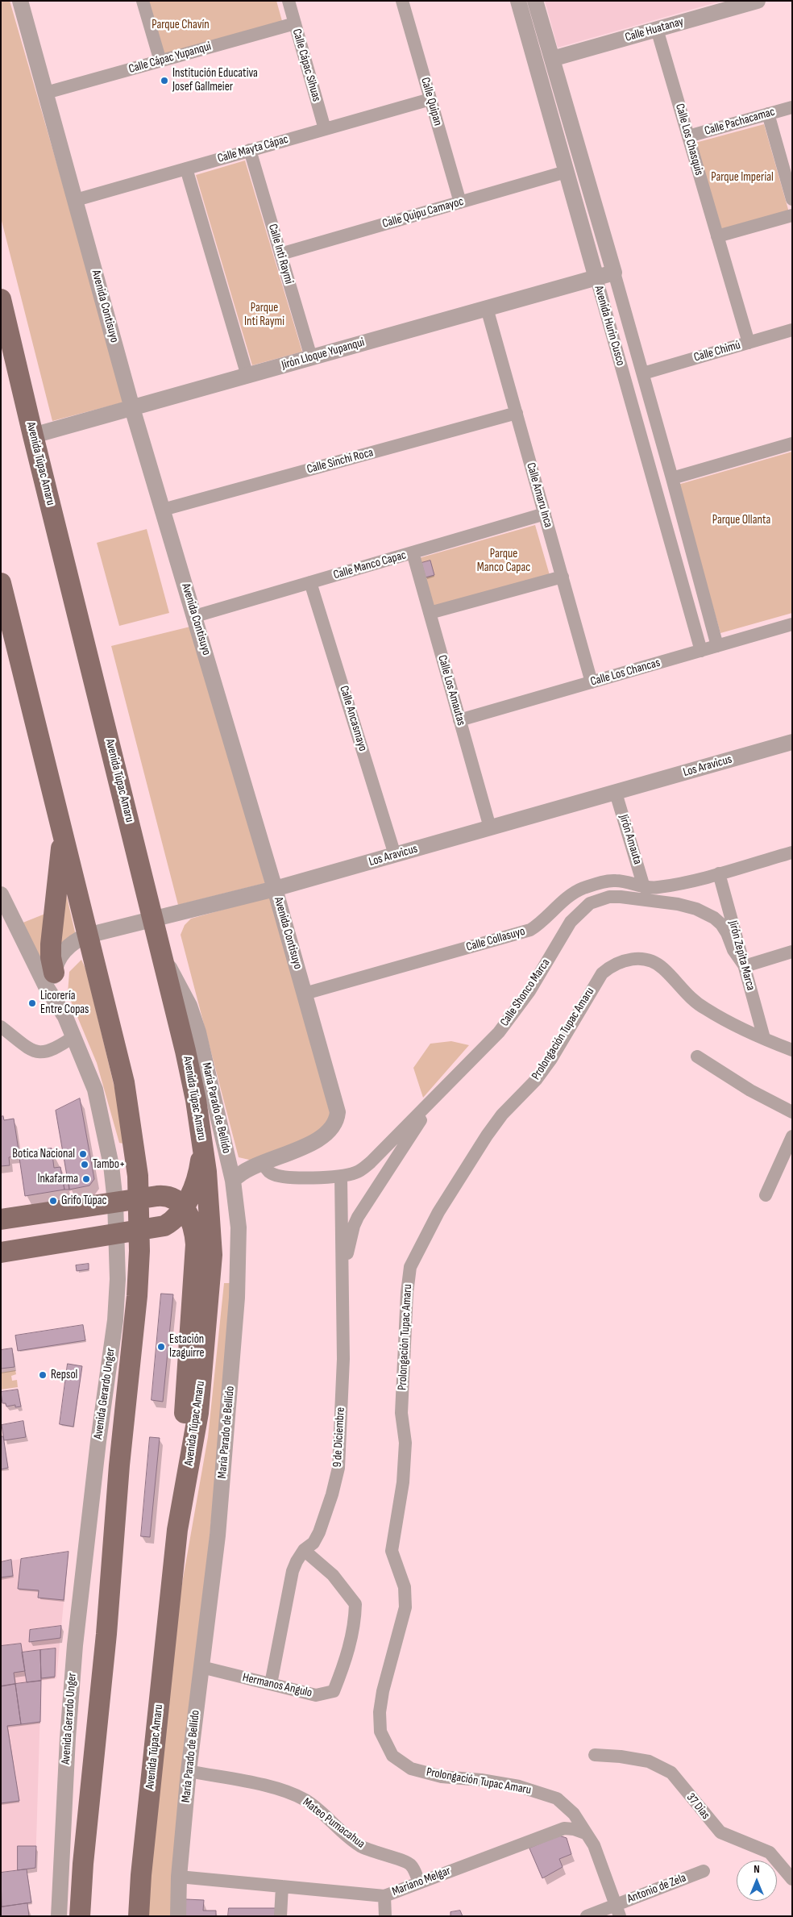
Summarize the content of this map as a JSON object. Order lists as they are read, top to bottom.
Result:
{
  "streets": {
    "main road": ["Avenida Túpac Amaru"],
    "street": [
      "Calle Huatanay",
      "Calle Cápac Yupanqui",
      "Calle Cápac Sihuas",
      "Calle Quipan",
      "Calle Pachacamac",
      "Calle Los Chasquis",
      "Calle Mayta Cápac",
      "Calle Quipu Camayoc",
      "Calle Inti Raymi",
      "Avenida Contisuyo",
      "Avenida Hurin Cusco",
      "Calle Chimú",
      "Jirón Lloque Yupanqui",
      "Calle Sinchi Roca",
      "Calle Amaru Inca",
      "Calle Manco Capac",
      "Calle Los Chancas",
      "Calle Los Amautas",
      "Calle Ancasmayo",
      "Los Aravicus",
      "Jirón Amauta",
      "Calle Collasuyo",
      "Jirón Zepita Marca",
      "Calle Shonco Marca",
      "Prolongación Tupac Amaru",
      "María Parado de Bellido",
      "Avenida Gerardo Unger",
      "9 de Diciembre",
      "Hermanos Angulo",
      "37 Dias",
      "Mateo Pumacahua",
      "Mariano Melgar",
      "Antonio de Zela"
    ]
  },
  "crossings": [
    ["Calle Huatanay", "Calle Los Chasquis"],
    ["Calle Huatanay", "Avenida Hurin Cusco"],
    ["Calle Cápac Yupanqui", "Calle Cápac Sihuas"],
    ["Calle Cápac Yupanqui", "Avenida Contisuyo"],
    ["Calle Cápac Sihuas", "Calle Mayta Cápac"],
    ["Calle Quipan", "Calle Mayta Cápac"],
    ["Calle Quipan", "Calle Quipu Camayoc"],
    ["Calle Pachacamac", "Calle Los Chasquis"],
    ["Calle Los Chasquis", "Calle Chimú"],
    ["Calle Mayta Cápac", "Calle Inti Raymi"],
    ["Calle Mayta Cápac", "Avenida Contisuyo"],
    ["Calle Quipu Camayoc", "Calle Inti Raymi"],
    ["Calle Quipu Camayoc", "Avenida Hurin Cusco"],
    ["Calle Inti Raymi", "Jirón Lloque Yupanqui"],
    ["Avenida Contisuyo", "Jirón Lloque Yupanqui"],
    ["Avenida Contisuyo", "Calle Sinchi Roca"],
    ["Avenida Contisuyo", "Calle Manco Capac"],
    ["Avenida Contisuyo", "Los Aravicus"],
    ["Avenida Contisuyo", "Calle Collasuyo"],
    ["Avenida Contisuyo", "Calle Shonco Marca"],
    ["Avenida Contisuyo", "María Parado de Bellido"],
    ["Avenida Hurin Cusco", "Calle Chimú"],
    ["Avenida Hurin Cusco", "Jirón Lloque Yupanqui"],
    ["Avenida Hurin Cusco", "Calle Los Chancas"],
    ["Jirón Lloque Yupanqui", "Avenida Túpac Amaru"],
    ["Jirón Lloque Yupanqui", "Calle Amaru Inca"],
    ["Calle Sinchi Roca", "Calle Amaru Inca"],
    ["Avenida Túpac Amaru", "Los Aravicus"],
    ["Avenida Túpac Amaru", "María Parado de Bellido"],
    ["Calle Amaru Inca", "Calle Manco Capac"],
    ["Calle Amaru Inca", "Calle Los Chancas"],
    ["Calle Manco Capac", "Calle Los Amautas"],
    ["Calle Manco Capac", "Calle Ancasmayo"],
    ["Calle Los Chancas", "Calle Los Amautas"],
    ["Calle Los Amautas", "Los Aravicus"],
    ["Calle Ancasmayo", "Los Aravicus"],
    ["Los Aravicus", "Jirón Amauta"],
    ["Los Aravicus", "Avenida Gerardo Unger"],
    ["Jirón Amauta", "Calle Collasuyo"],
    ["Calle Collasuyo", "Jirón Zepita Marca"],
    ["Jirón Zepita Marca", "Calle Shonco Marca"],
    ["Jirón Zepita Marca", "Prolongación Tupac Amaru"],
    ["Calle Shonco Marca", "9 de Diciembre"],
    ["Prolongación Tupac Amaru", "Mariano Melgar"],
    ["María Parado de Bellido", "Hermanos Angulo"],
    ["María Parado de Bellido", "Mateo Pumacahua"],
    ["María Parado de Bellido", "Mariano Melgar"],
    ["9 de Diciembre", "Hermanos Angulo"],
    ["Mateo Pumacahua", "Mariano Melgar"]
  ],
  "parks": [
    "Parque Chavín",
    "Parque Imperial",
    "Parque Inti Raymi",
    "Parque Ollanta",
    "Parque Manco Capac"
  ],
  "places": [
    "Institución Educativa Josef Gallmeier",
    "Licorería Entre Copas",
    "Botica Nacional",
    "Tambo+",
    "Inkafarma",
    "Grifo Túpac",
    "Estación Izaguirre",
    "Repsol"
  ],
  "north": "top"
}
